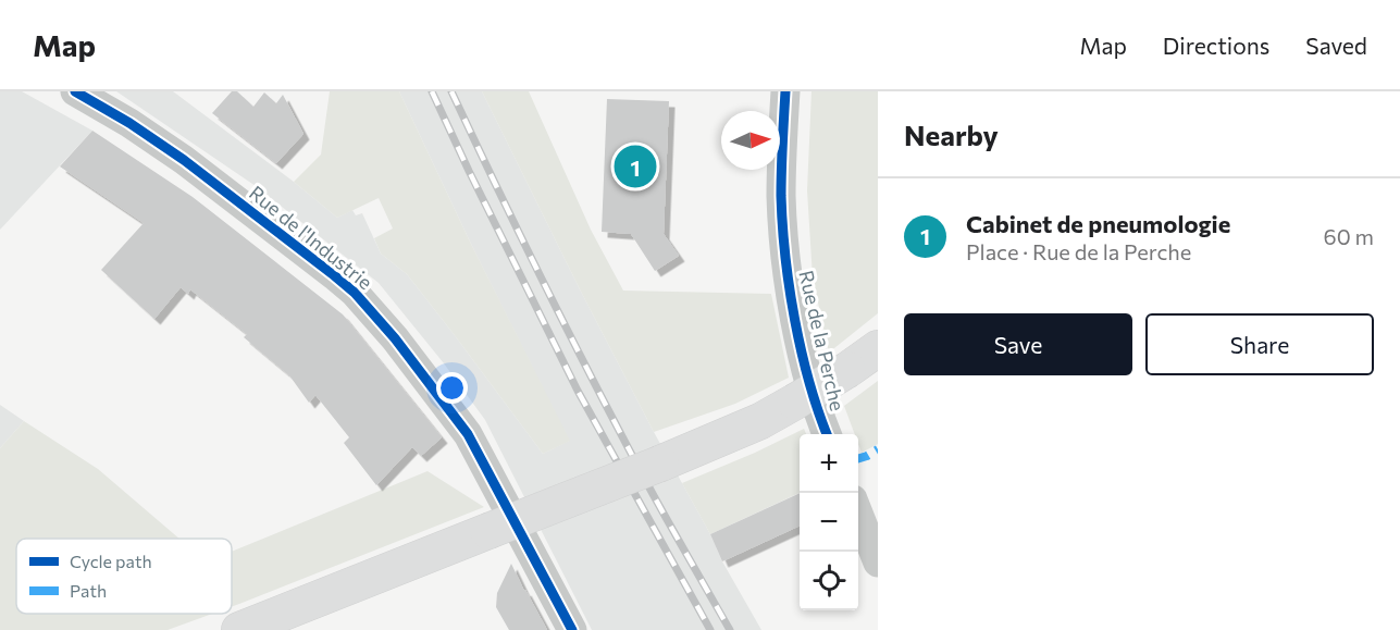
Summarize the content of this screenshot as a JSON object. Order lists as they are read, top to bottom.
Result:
{
  "streets": {
    "street": ["Rue de l'Industrie", "Rue de la Perche"]
  },
  "legend": ["Cycle path", "Path"],
  "north": "right",
  "page": {
    "header": "Map",
    "nav": ["Map", "Directions", "Saved"],
    "heading": "Nearby",
    "pins": "1",
    "list": [
      {
        "mark": "1",
        "name": "Cabinet de pneumologie",
        "note": "Place · Rue de la Perche",
        "value": "60 m"
      }
    ],
    "buttons": ["Save", "Share"],
    "map_buttons": ["+", "−"]
  }
}
